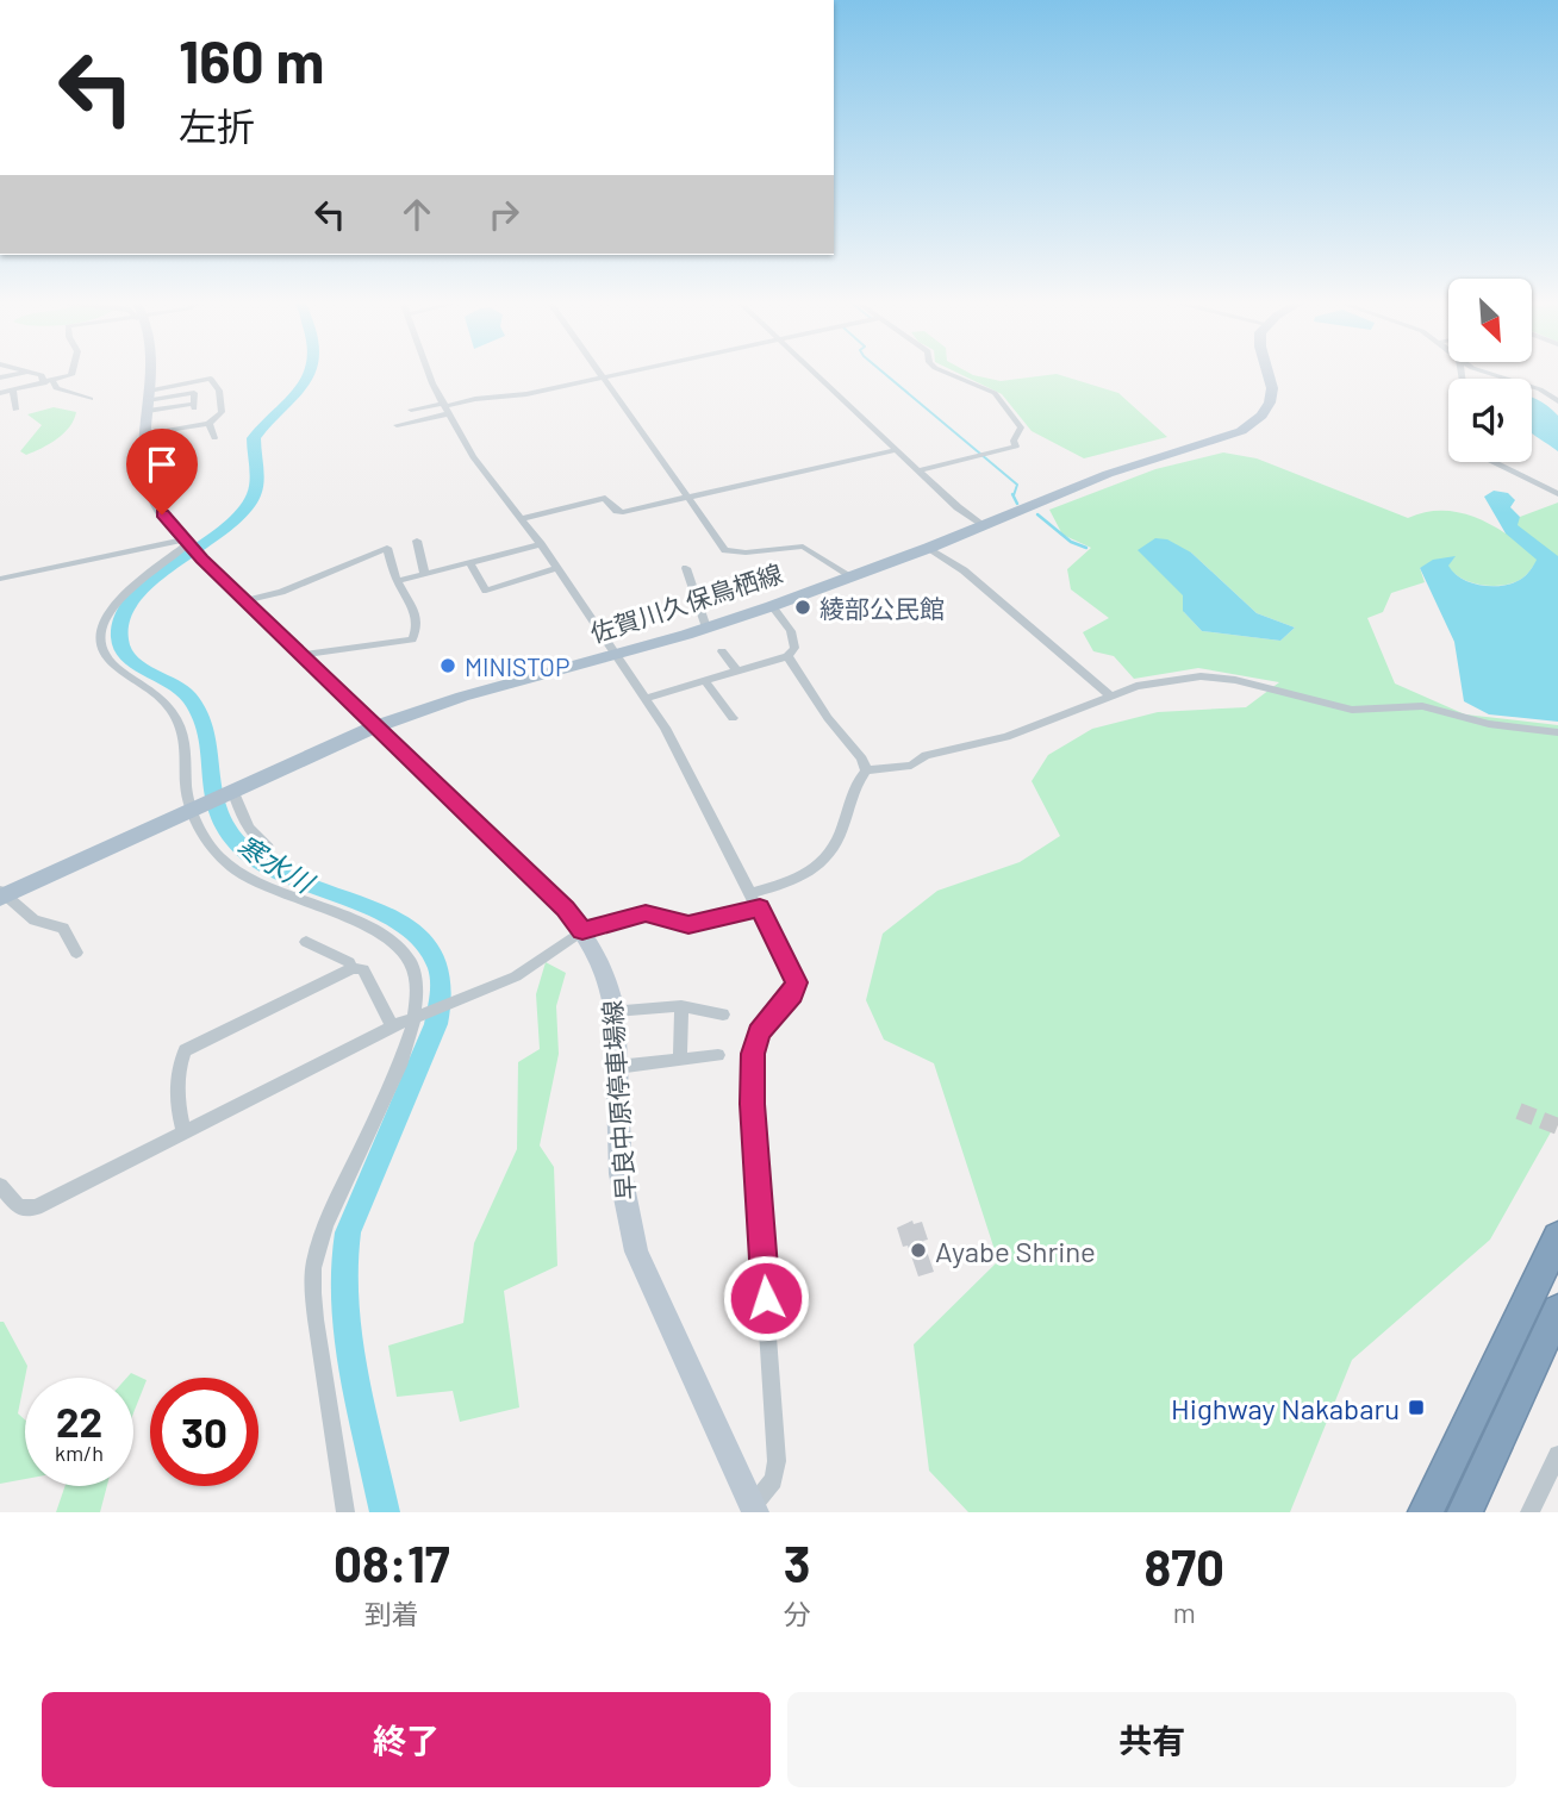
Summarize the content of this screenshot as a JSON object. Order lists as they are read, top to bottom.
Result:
{
  "streets": {
    "main road": ["佐賀川久保鳥栖線", "早良中原停車場線"]
  },
  "crossings": [
    ["佐賀川久保鳥栖線", "早良中原停車場線"]
  ],
  "water": ["寒水川"],
  "places": {
    "other": ["綾部公民館", "MINISTOP", "Ayabe Shrine"],
    "transit": ["Highway Nakabaru"]
  },
  "north": "bottom right",
  "page": {
    "turn": ["160 m", "左折"],
    "speed": "22 km/h",
    "limit": "30",
    "eta": [
      "08:17",
      "到着",
      "3",
      "分",
      "870",
      "m"
    ],
    "buttons": ["終了", "共有"]
  }
}
